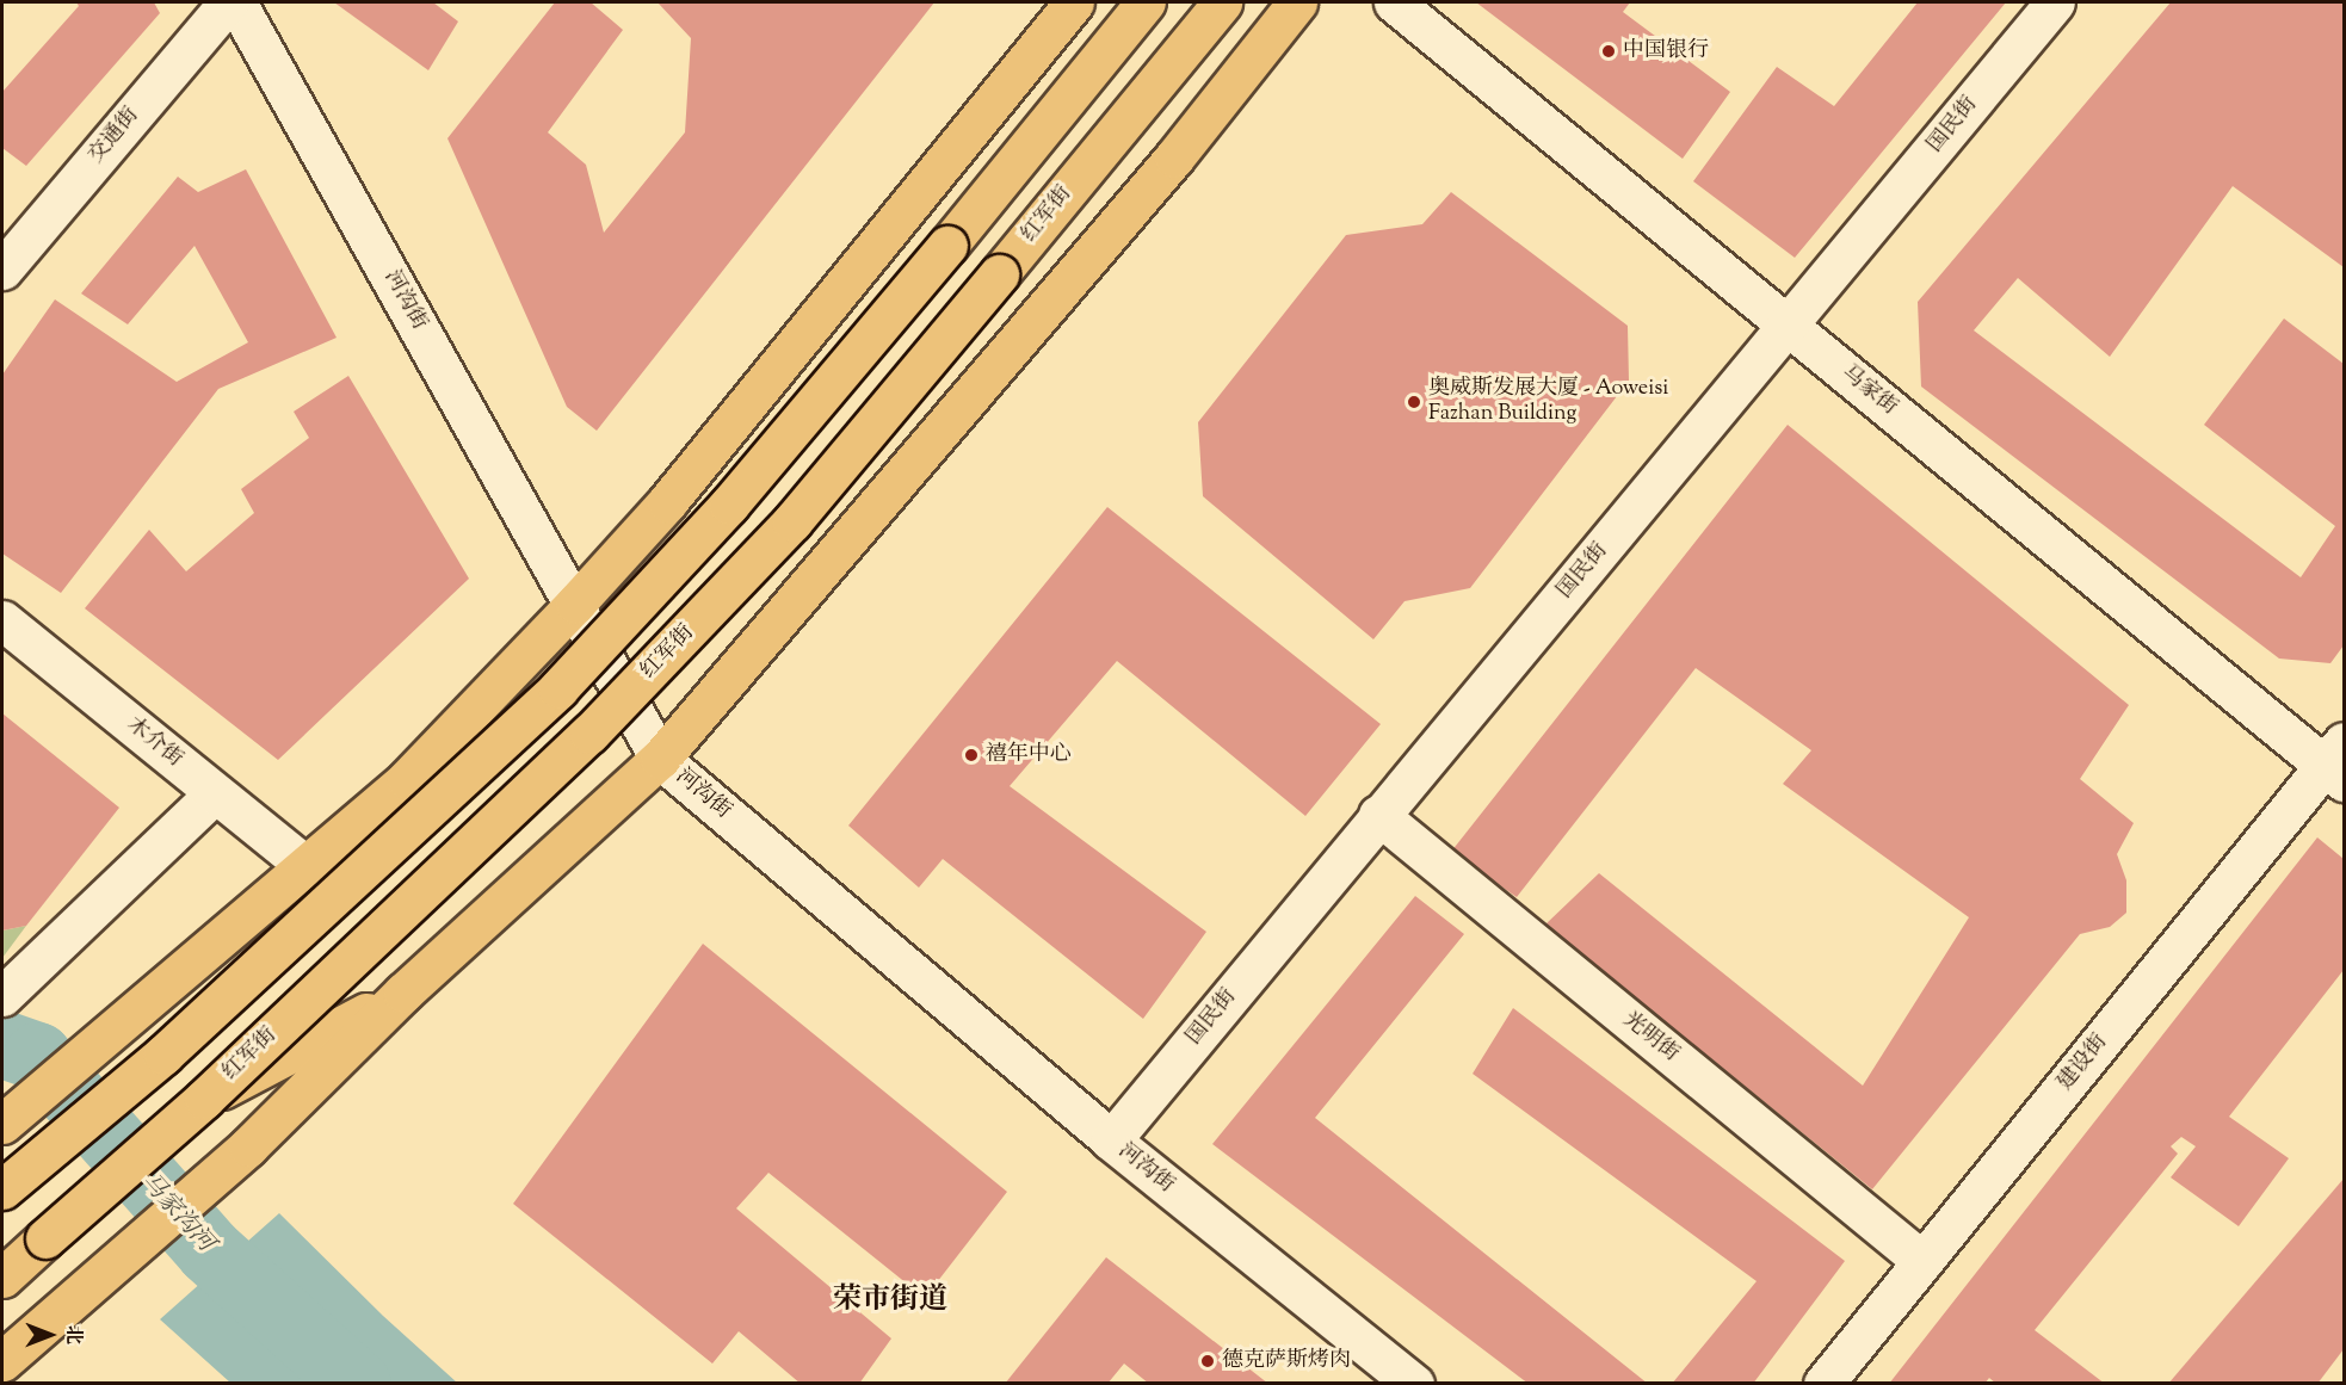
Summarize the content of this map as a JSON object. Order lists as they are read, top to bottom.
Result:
{
  "streets": {
    "main road": ["红军街"],
    "street": [
      "国民街",
      "交通街",
      "河沟街",
      "马家街",
      "木介街",
      "光明街",
      "建设街"
    ]
  },
  "crossings": [
    ["国民街", "河沟街"],
    ["国民街", "马家街"],
    ["国民街", "光明街"],
    ["马家街", "建设街"],
    ["光明街", "建设街"]
  ],
  "districts": ["荣市街道"],
  "water": ["马家沟河"],
  "places": [
    "中国银行",
    "奥威斯发展大厦 - Aoweisi Fazhan Building",
    "禧年中心",
    "德克萨斯烤肉"
  ],
  "north": "right"
}
